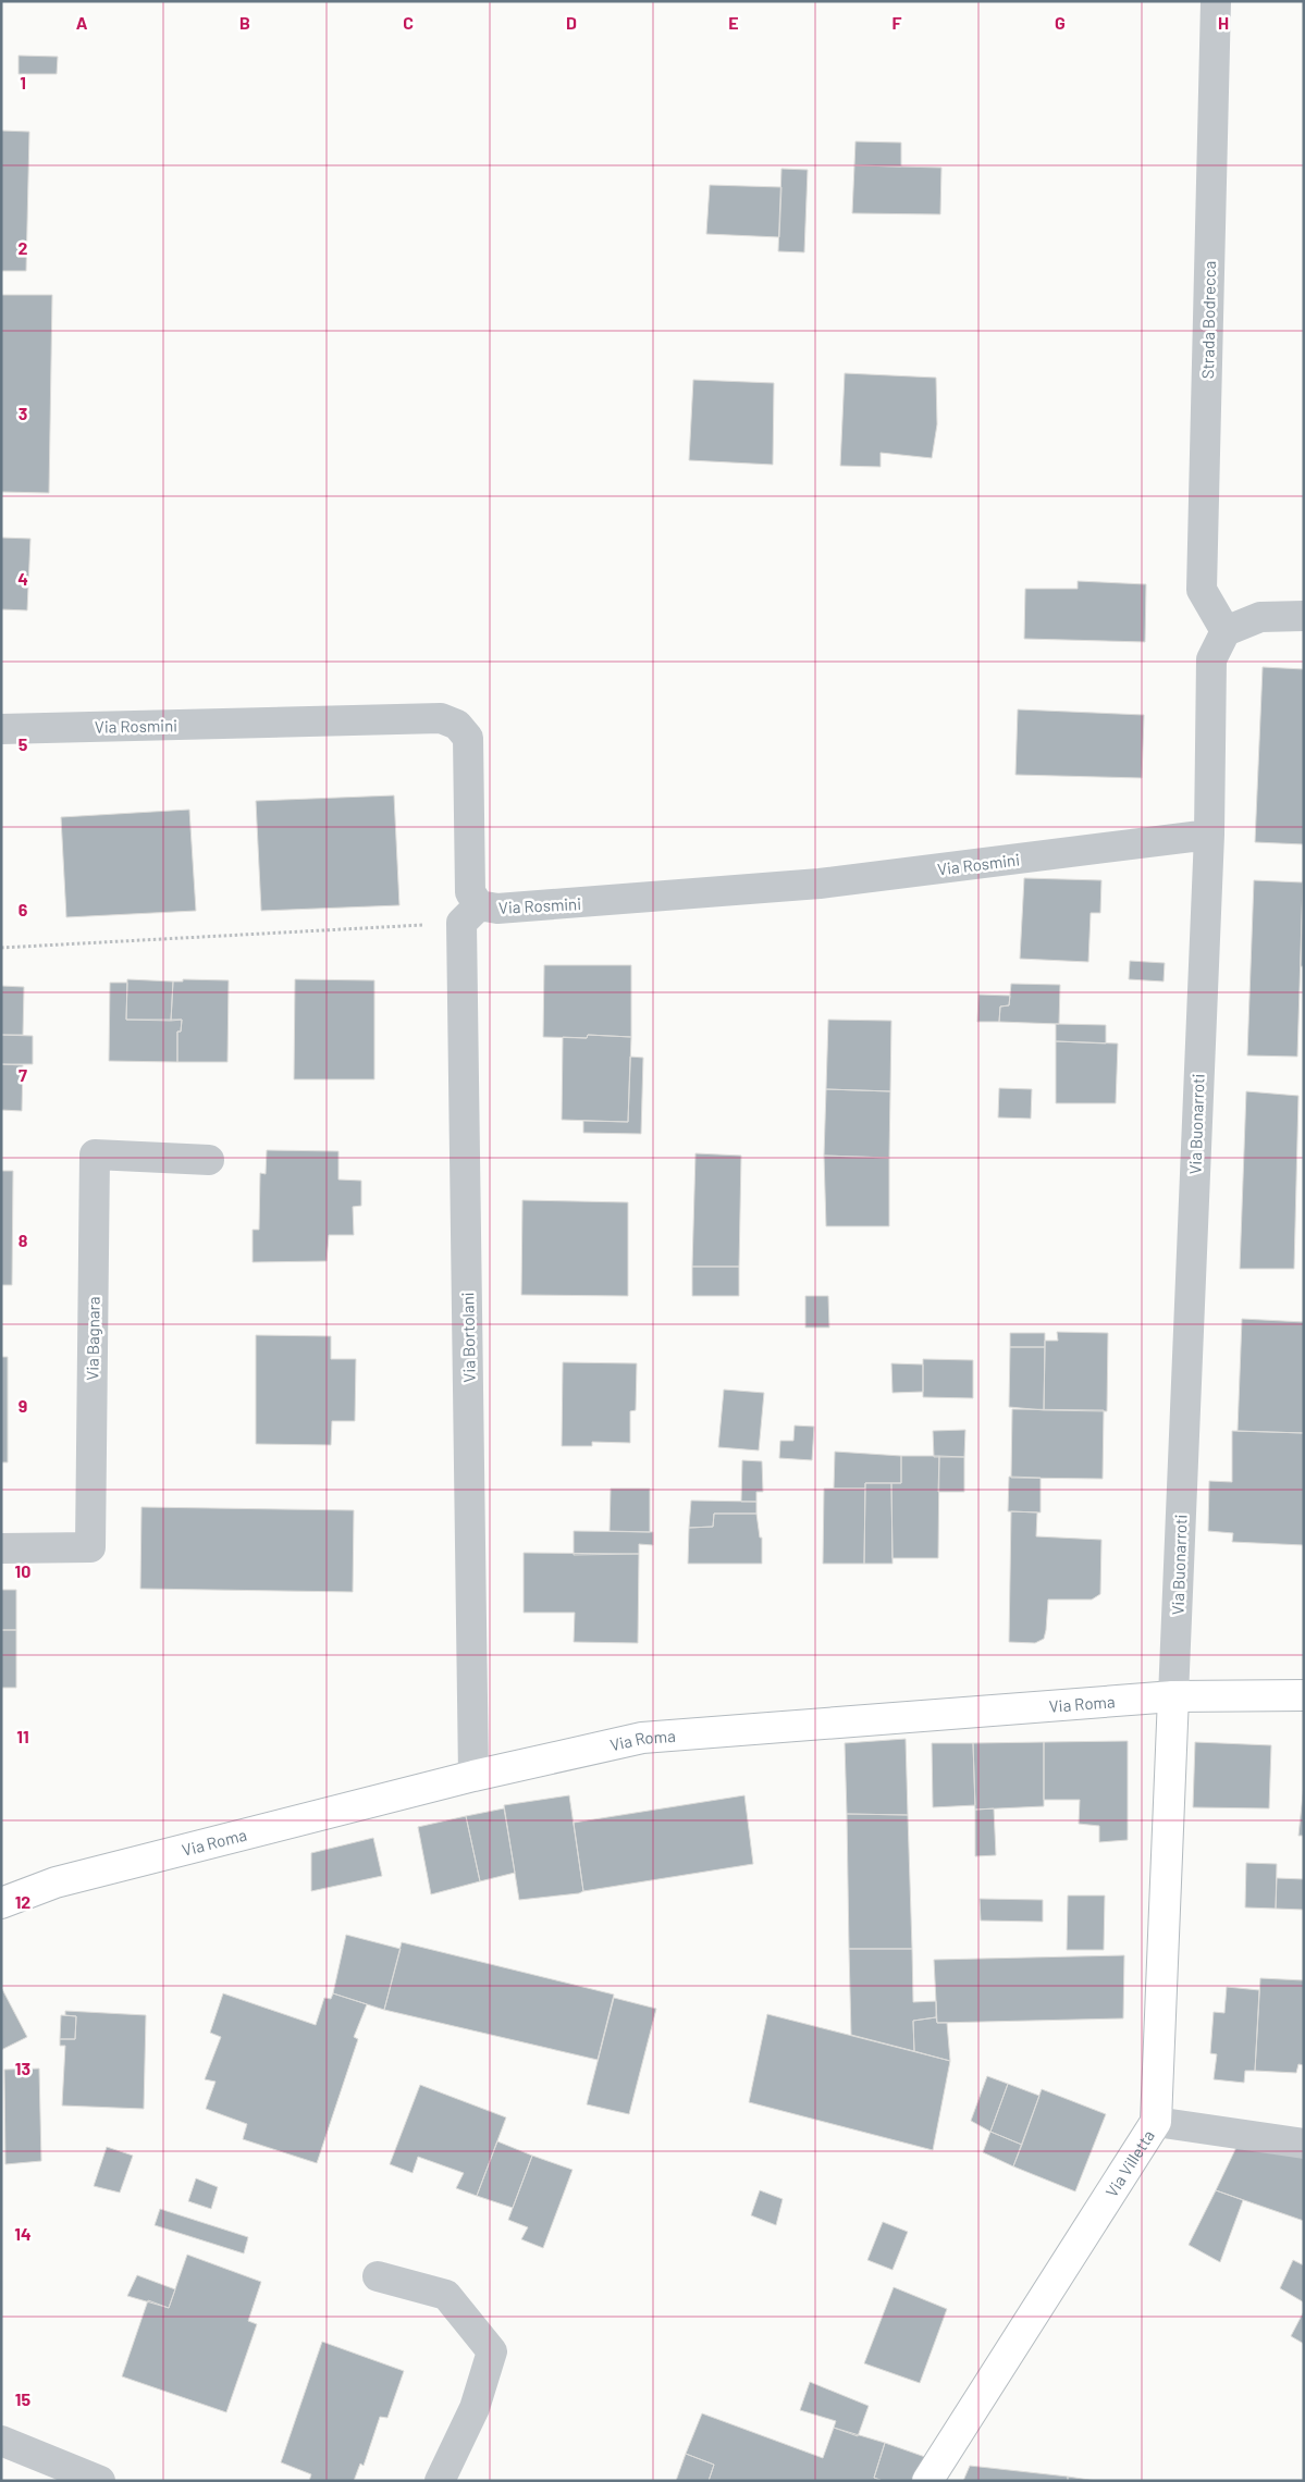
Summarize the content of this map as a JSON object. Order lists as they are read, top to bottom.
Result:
{
  "streets": {
    "main road": ["Via Roma", "Via Villetta"],
    "street": [
      "Strada Bodrecca",
      "Via Rosmini",
      "Via Buonarroti",
      "Via Bortolani",
      "Via Bagnara"
    ]
  },
  "crossings": [
    ["Strada Bodrecca", "Via Buonarroti"],
    ["Via Rosmini", "Via Buonarroti"],
    ["Via Rosmini", "Via Bortolani"],
    ["Via Buonarroti", "Via Roma"],
    ["Via Buonarroti", "Via Villetta"],
    ["Via Bortolani", "Via Roma"],
    ["Via Roma", "Via Villetta"]
  ],
  "grid": {
    "columns": [
      "A",
      "B",
      "C",
      "D",
      "E",
      "F",
      "G",
      "H"
    ],
    "rows": [
      "1",
      "2",
      "3",
      "4",
      "5",
      "6",
      "7",
      "8",
      "9",
      "10",
      "11",
      "12",
      "13",
      "14",
      "15"
    ]
  }
}
